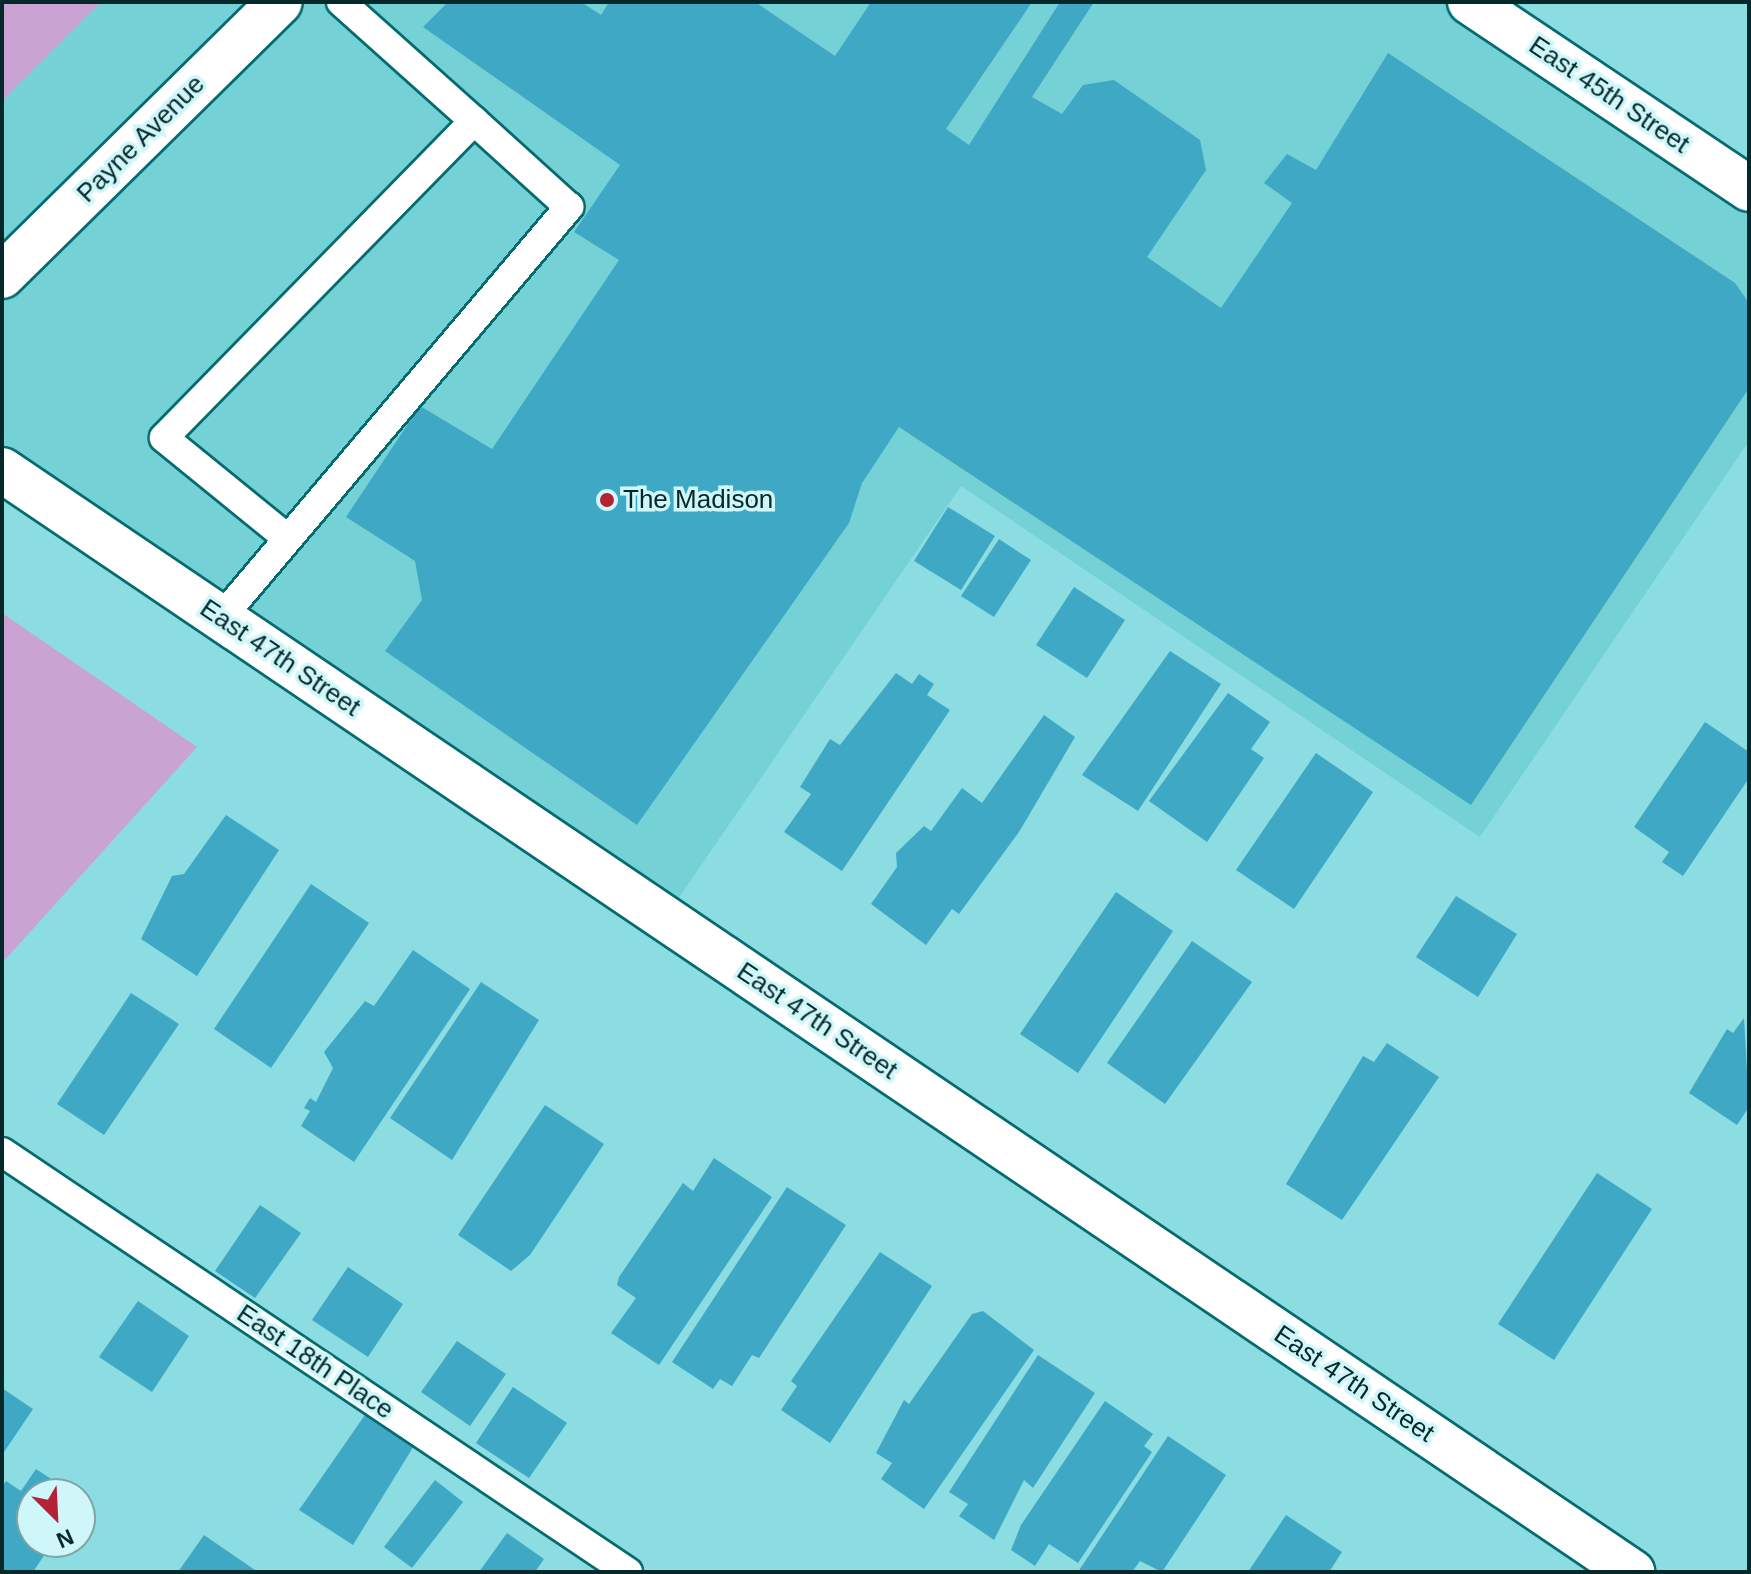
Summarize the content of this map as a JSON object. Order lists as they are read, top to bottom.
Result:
{
  "streets": {
    "street": ["East 45th Street", "Payne Avenue", "East 47th Street"],
    "lane": ["East 18th Place"]
  },
  "places": ["The Madison"],
  "north": "bottom right"
}
